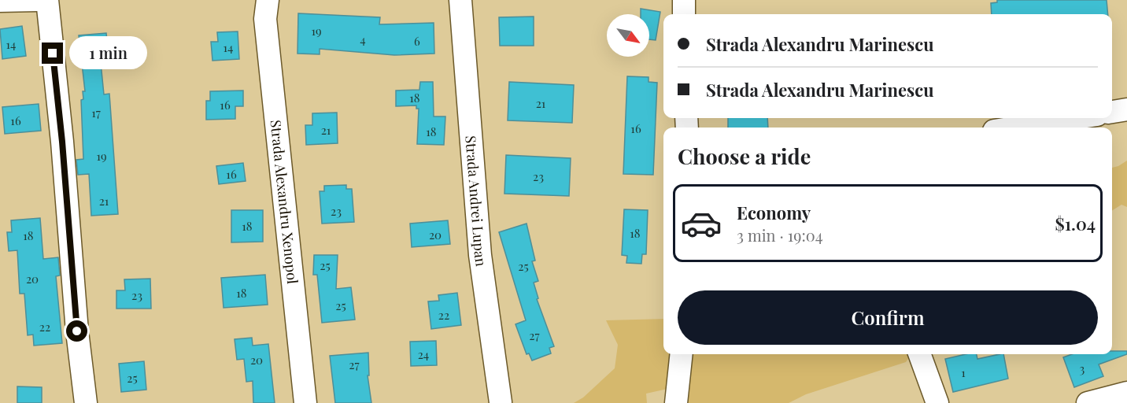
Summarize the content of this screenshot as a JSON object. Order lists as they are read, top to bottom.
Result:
{
  "streets": {
    "street": ["Strada Alexandru Xenopol", "Strada Andrei Lupan"]
  },
  "house_numbers": [
    "19",
    "4",
    "6",
    "14",
    "14",
    "18",
    "21",
    "16",
    "17",
    "16",
    "16",
    "21",
    "18",
    "19",
    "16",
    "23",
    "21",
    "23",
    "18",
    "18",
    "20",
    "18",
    "25",
    "25",
    "20",
    "18",
    "23",
    "25",
    "22",
    "22",
    "27",
    "24",
    "20",
    "27",
    "3",
    "1",
    "25"
  ],
  "north": "bottom right",
  "page": {
    "banner": ["Strada Alexandru Marinescu", "Strada Alexandru Marinescu"],
    "bubble": "1 min",
    "heading": "Choose a ride",
    "list": [
      {
        "name": "Economy",
        "note": "3 min · 19:04",
        "value": "$1.04"
      }
    ],
    "buttons": "Confirm"
  }
}
